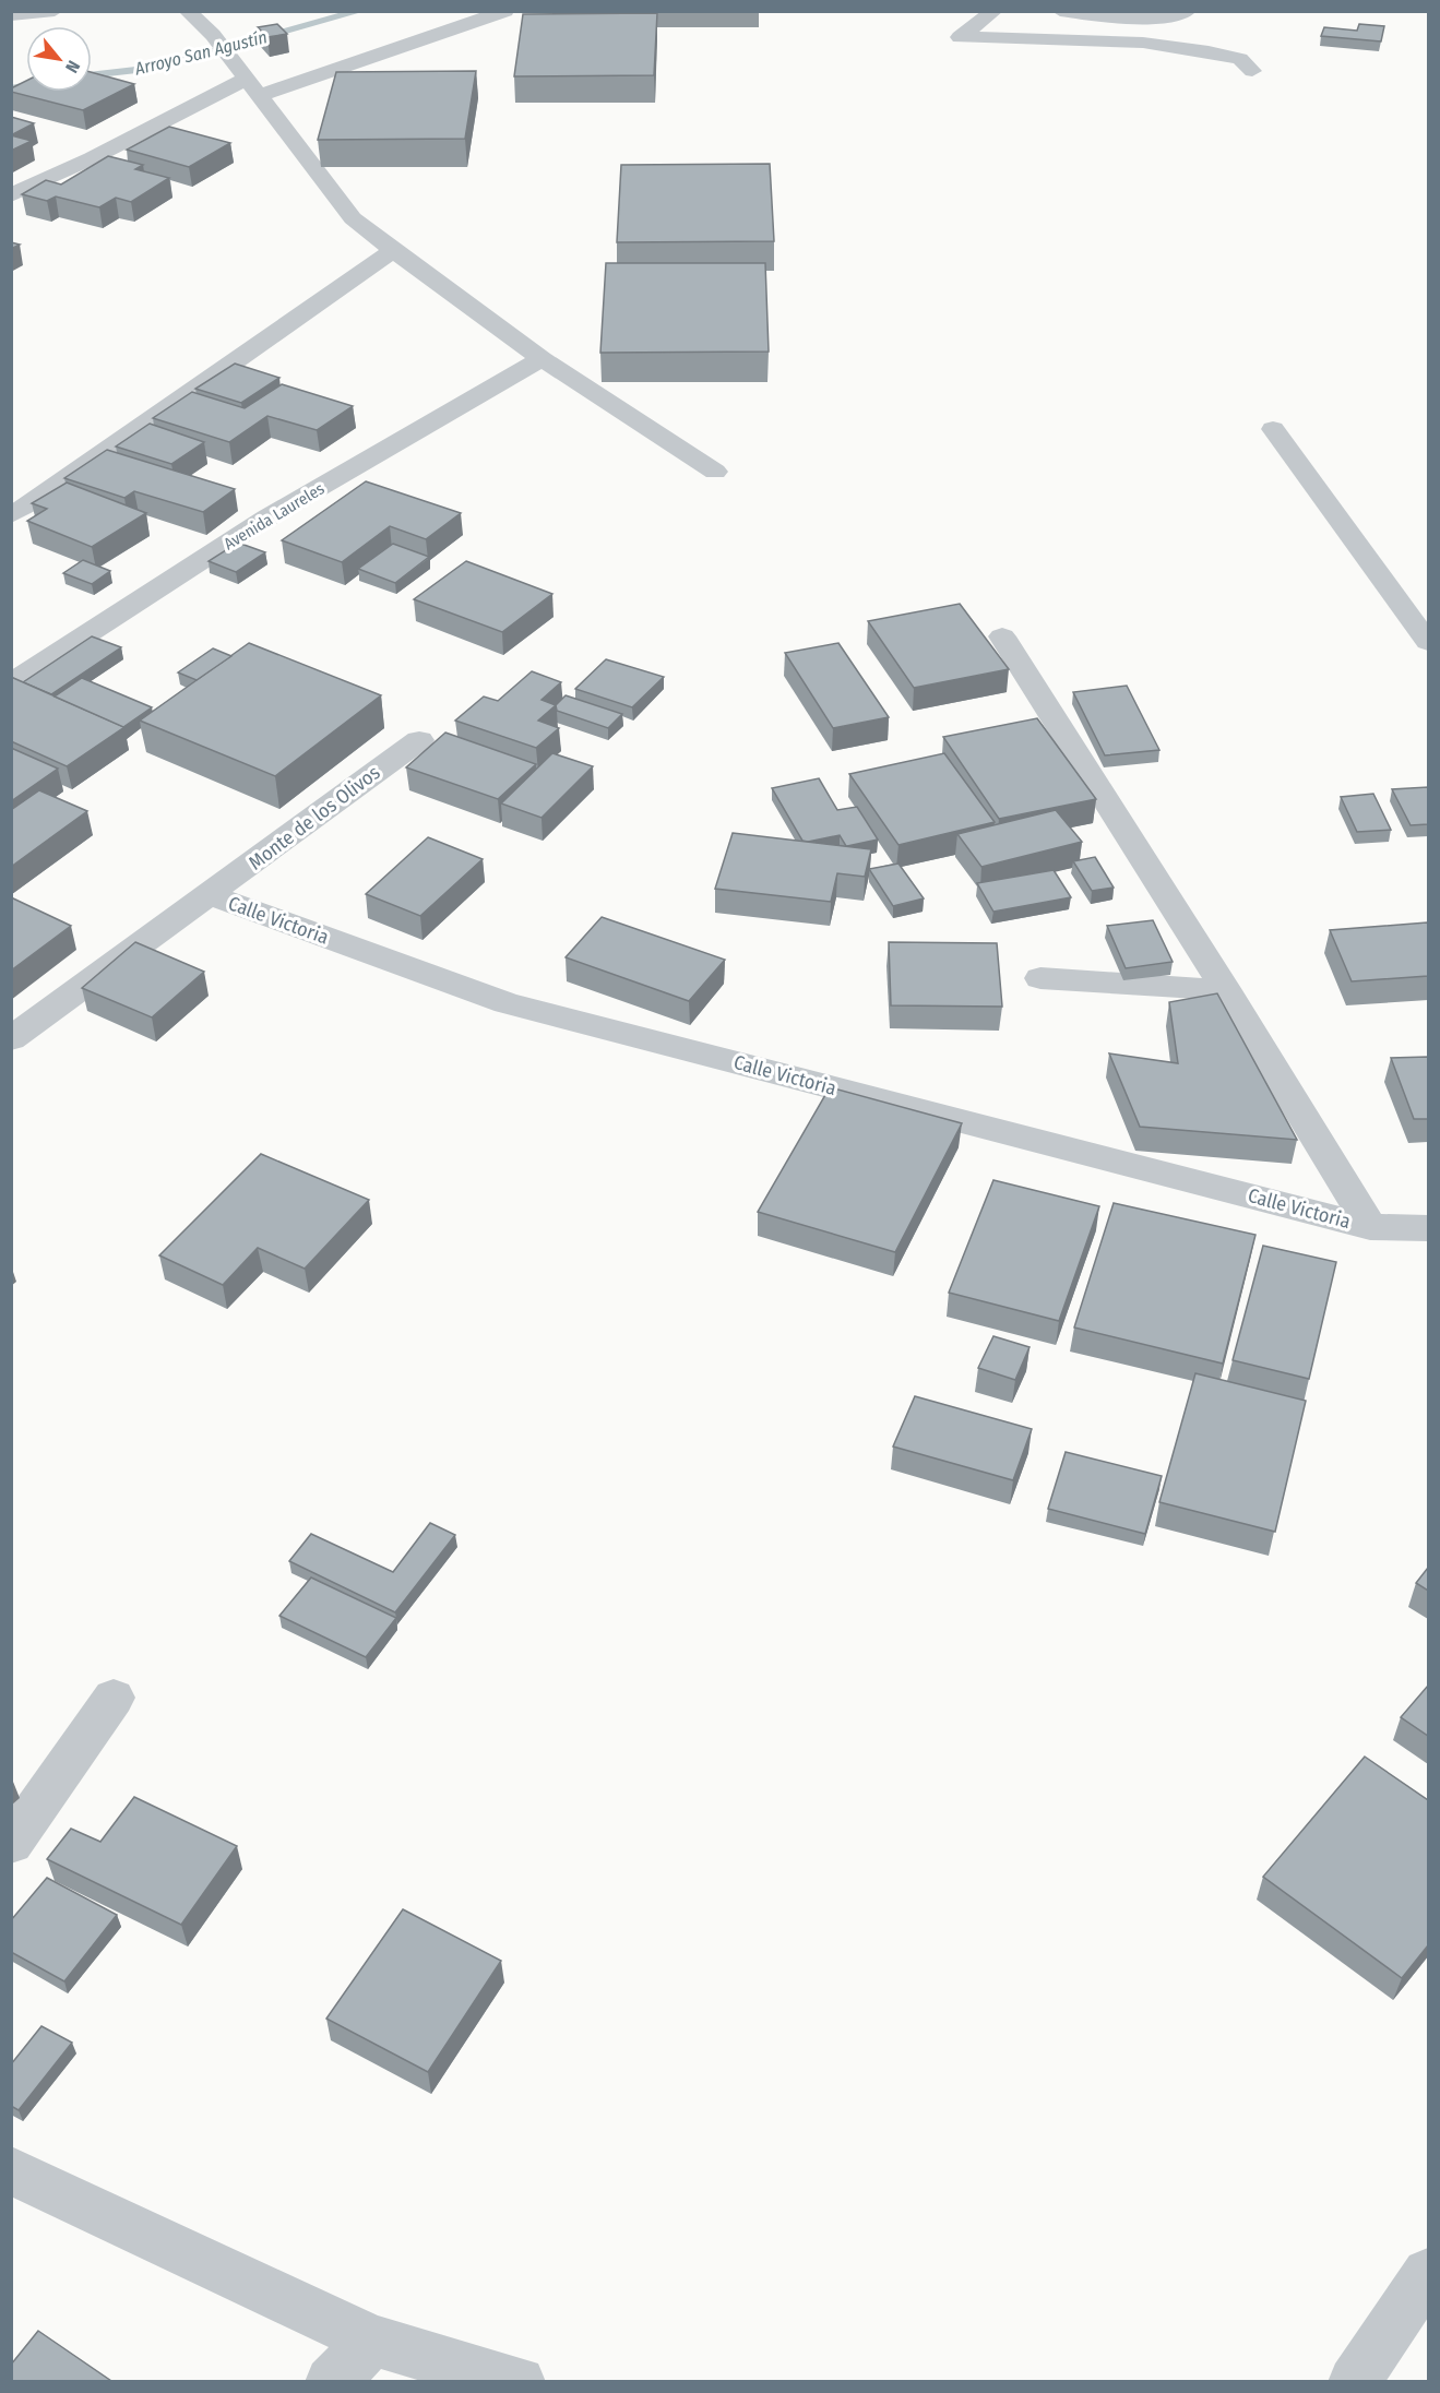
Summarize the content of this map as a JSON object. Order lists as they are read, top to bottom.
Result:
{
  "streets": {
    "street": ["Avenida Laureles", "Monte de los Olivos", "Calle Victoria"]
  },
  "crossings": [
    ["Monte de los Olivos", "Calle Victoria"]
  ],
  "water": ["Arroyo San Agustín"],
  "north": "bottom right"
}
